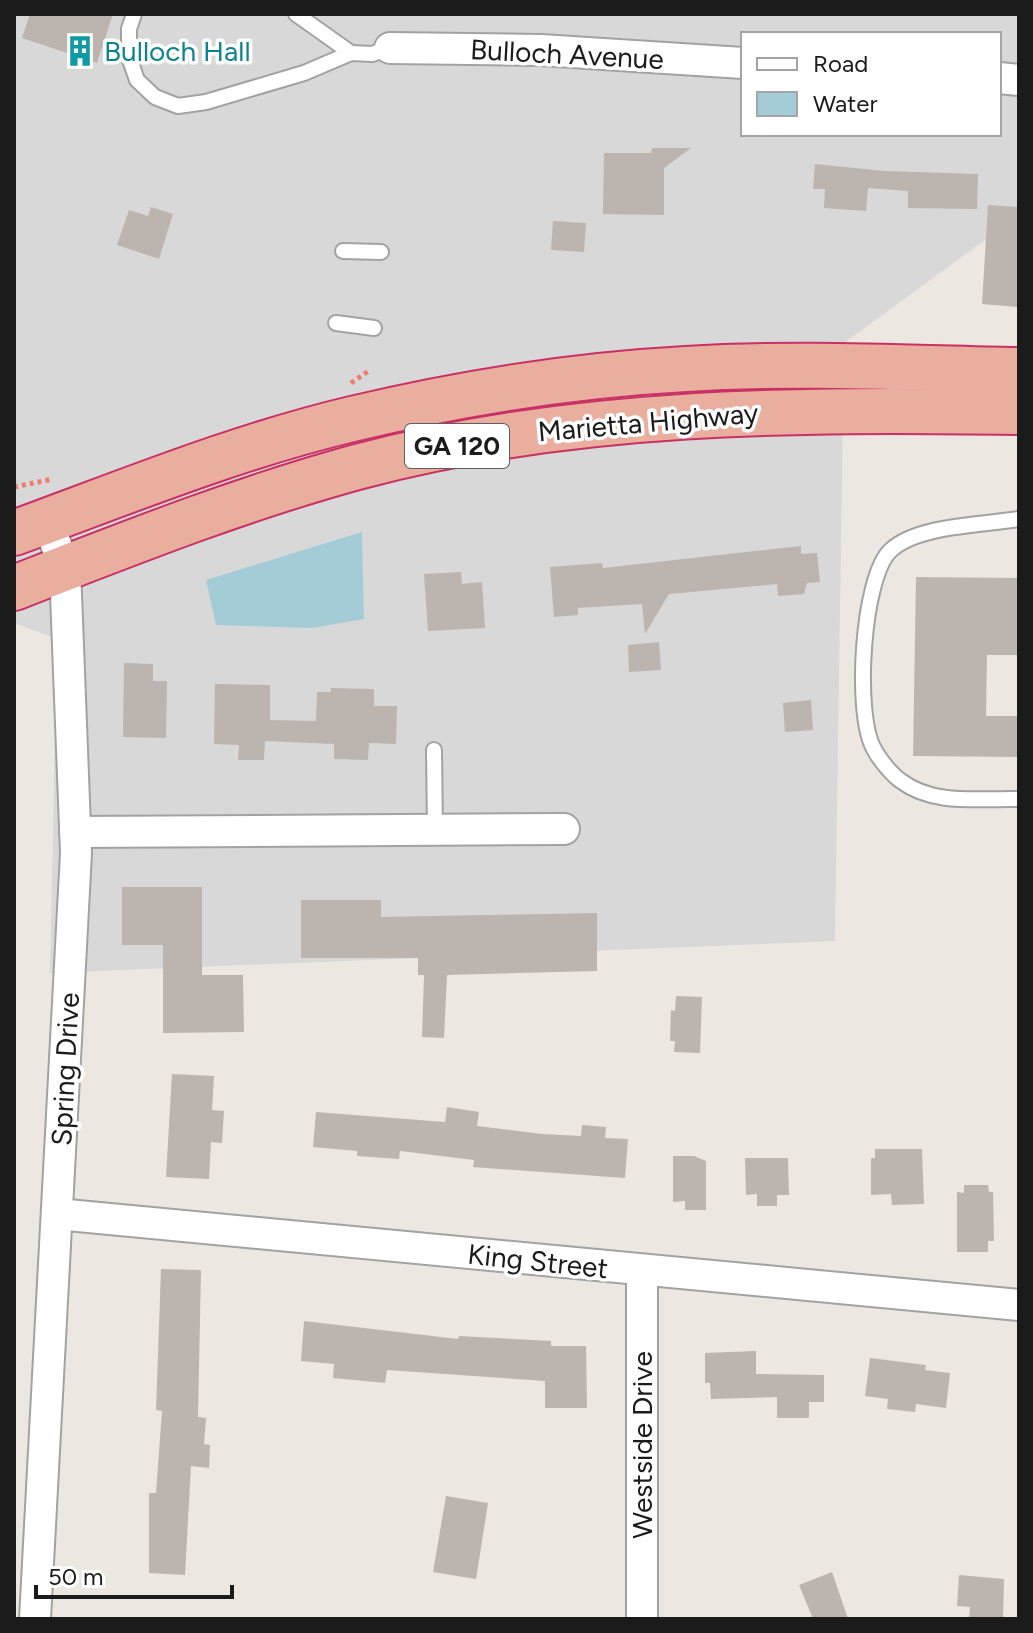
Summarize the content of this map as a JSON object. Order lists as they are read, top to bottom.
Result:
{
  "streets": {
    "highway": ["Marietta Highway", "GA 120"],
    "street": [
      "Bulloch Avenue",
      "Spring Drive",
      "King Street",
      "Westside Drive"
    ]
  },
  "crossings": [
    ["Marietta Highway", "Spring Drive"],
    ["Spring Drive", "King Street"],
    ["King Street", "Westside Drive"]
  ],
  "places": {
    "building": ["Bulloch Hall"]
  },
  "legend": ["Road", "Water"],
  "scale_bar": "50 m"
}
